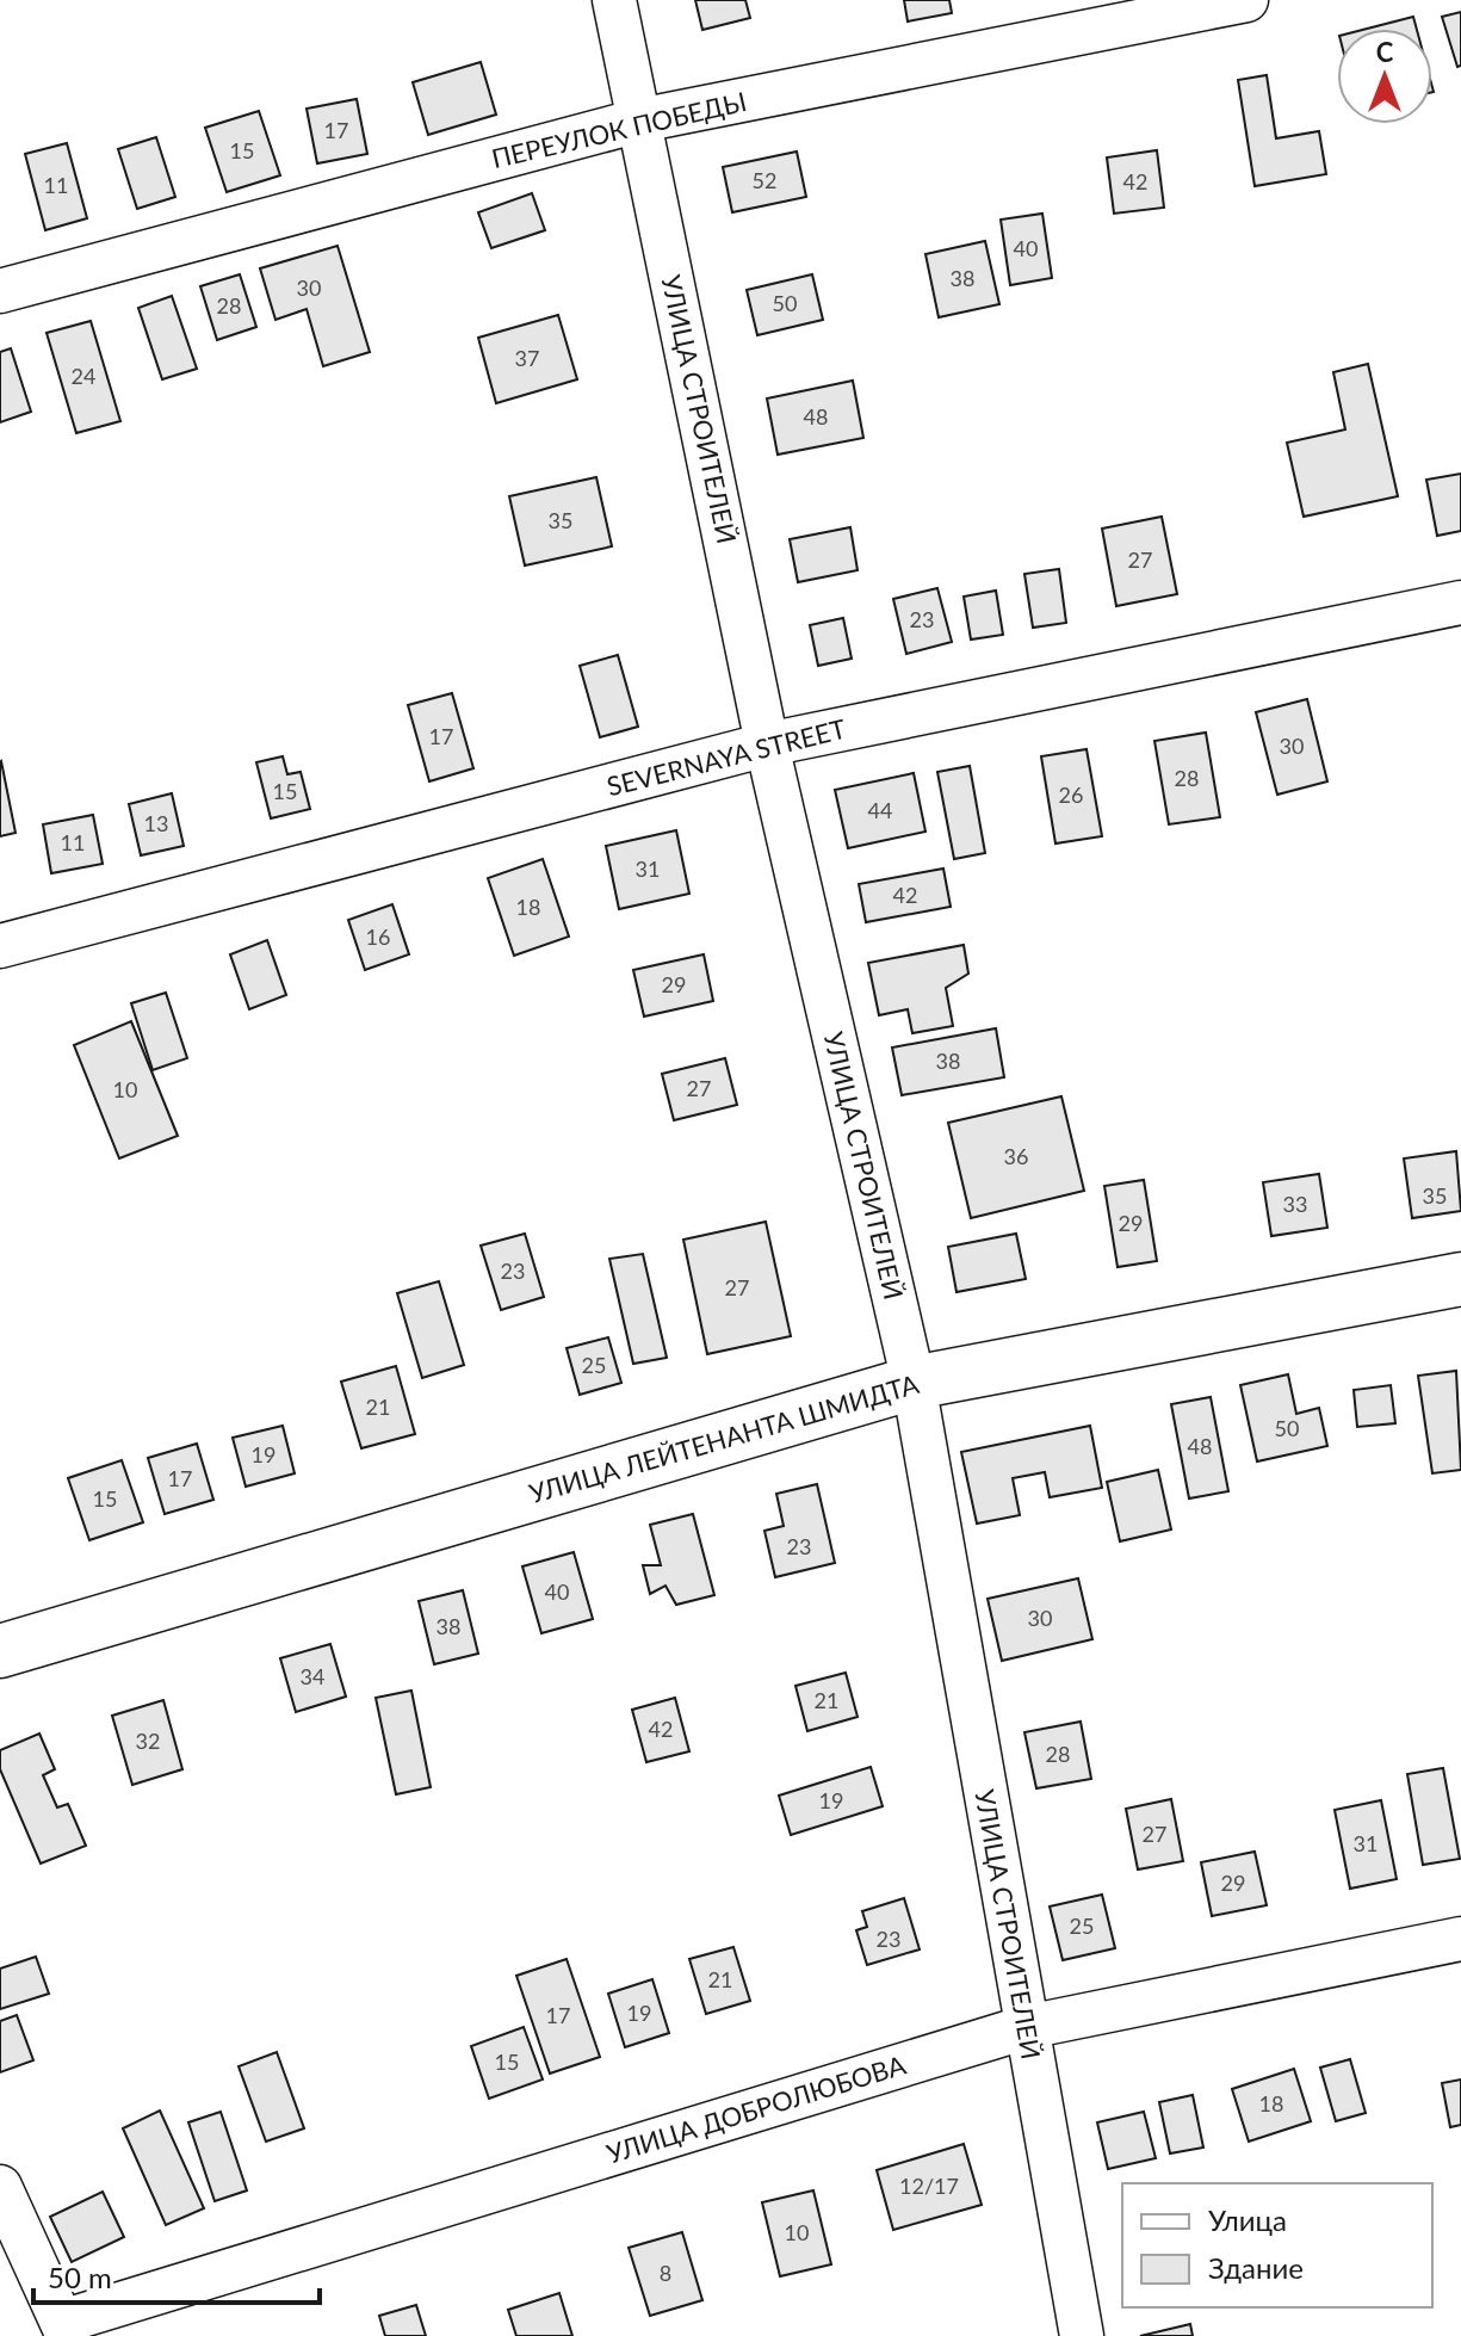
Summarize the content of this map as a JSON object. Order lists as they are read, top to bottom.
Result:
{
  "streets": {
    "main road": ["УЛИЦА ЛЕЙТЕНАНТА ШМИДТА"],
    "street": [
      "ПЕРЕУЛОК ПОБЕДЫ",
      "УЛИЦА СТРОИТЕЛЕЙ",
      "SEVERNAYA STREET",
      "УЛИЦА ДОБРОЛЮБОВА"
    ]
  },
  "crossings": [
    ["ПЕРЕУЛОК ПОБЕДЫ", "УЛИЦА СТРОИТЕЛЕЙ"],
    ["УЛИЦА СТРОИТЕЛЕЙ", "SEVERNAYA STREET"],
    ["УЛИЦА СТРОИТЕЛЕЙ", "УЛИЦА ЛЕЙТЕНАНТА ШМИДТА"],
    ["УЛИЦА СТРОИТЕЛЕЙ", "УЛИЦА ДОБРОЛЮБОВА"]
  ],
  "house_numbers": [
    "17",
    "15",
    "52",
    "42",
    "11",
    "40",
    "38",
    "30",
    "50",
    "28",
    "37",
    "24",
    "48",
    "35",
    "27",
    "23",
    "17",
    "30",
    "28",
    "15",
    "26",
    "44",
    "13",
    "11",
    "31",
    "42",
    "18",
    "16",
    "29",
    "38",
    "27",
    "10",
    "36",
    "35",
    "33",
    "29",
    "23",
    "27",
    "25",
    "21",
    "50",
    "48",
    "19",
    "17",
    "15",
    "23",
    "40",
    "30",
    "38",
    "34",
    "21",
    "42",
    "32",
    "28",
    "19",
    "27",
    "31",
    "29",
    "25",
    "23",
    "21",
    "19",
    "17",
    "15",
    "18",
    "12/17",
    "10",
    "8"
  ],
  "legend": ["Улица", "Здание"],
  "scale_bar": "50 m",
  "north": "top"
}
